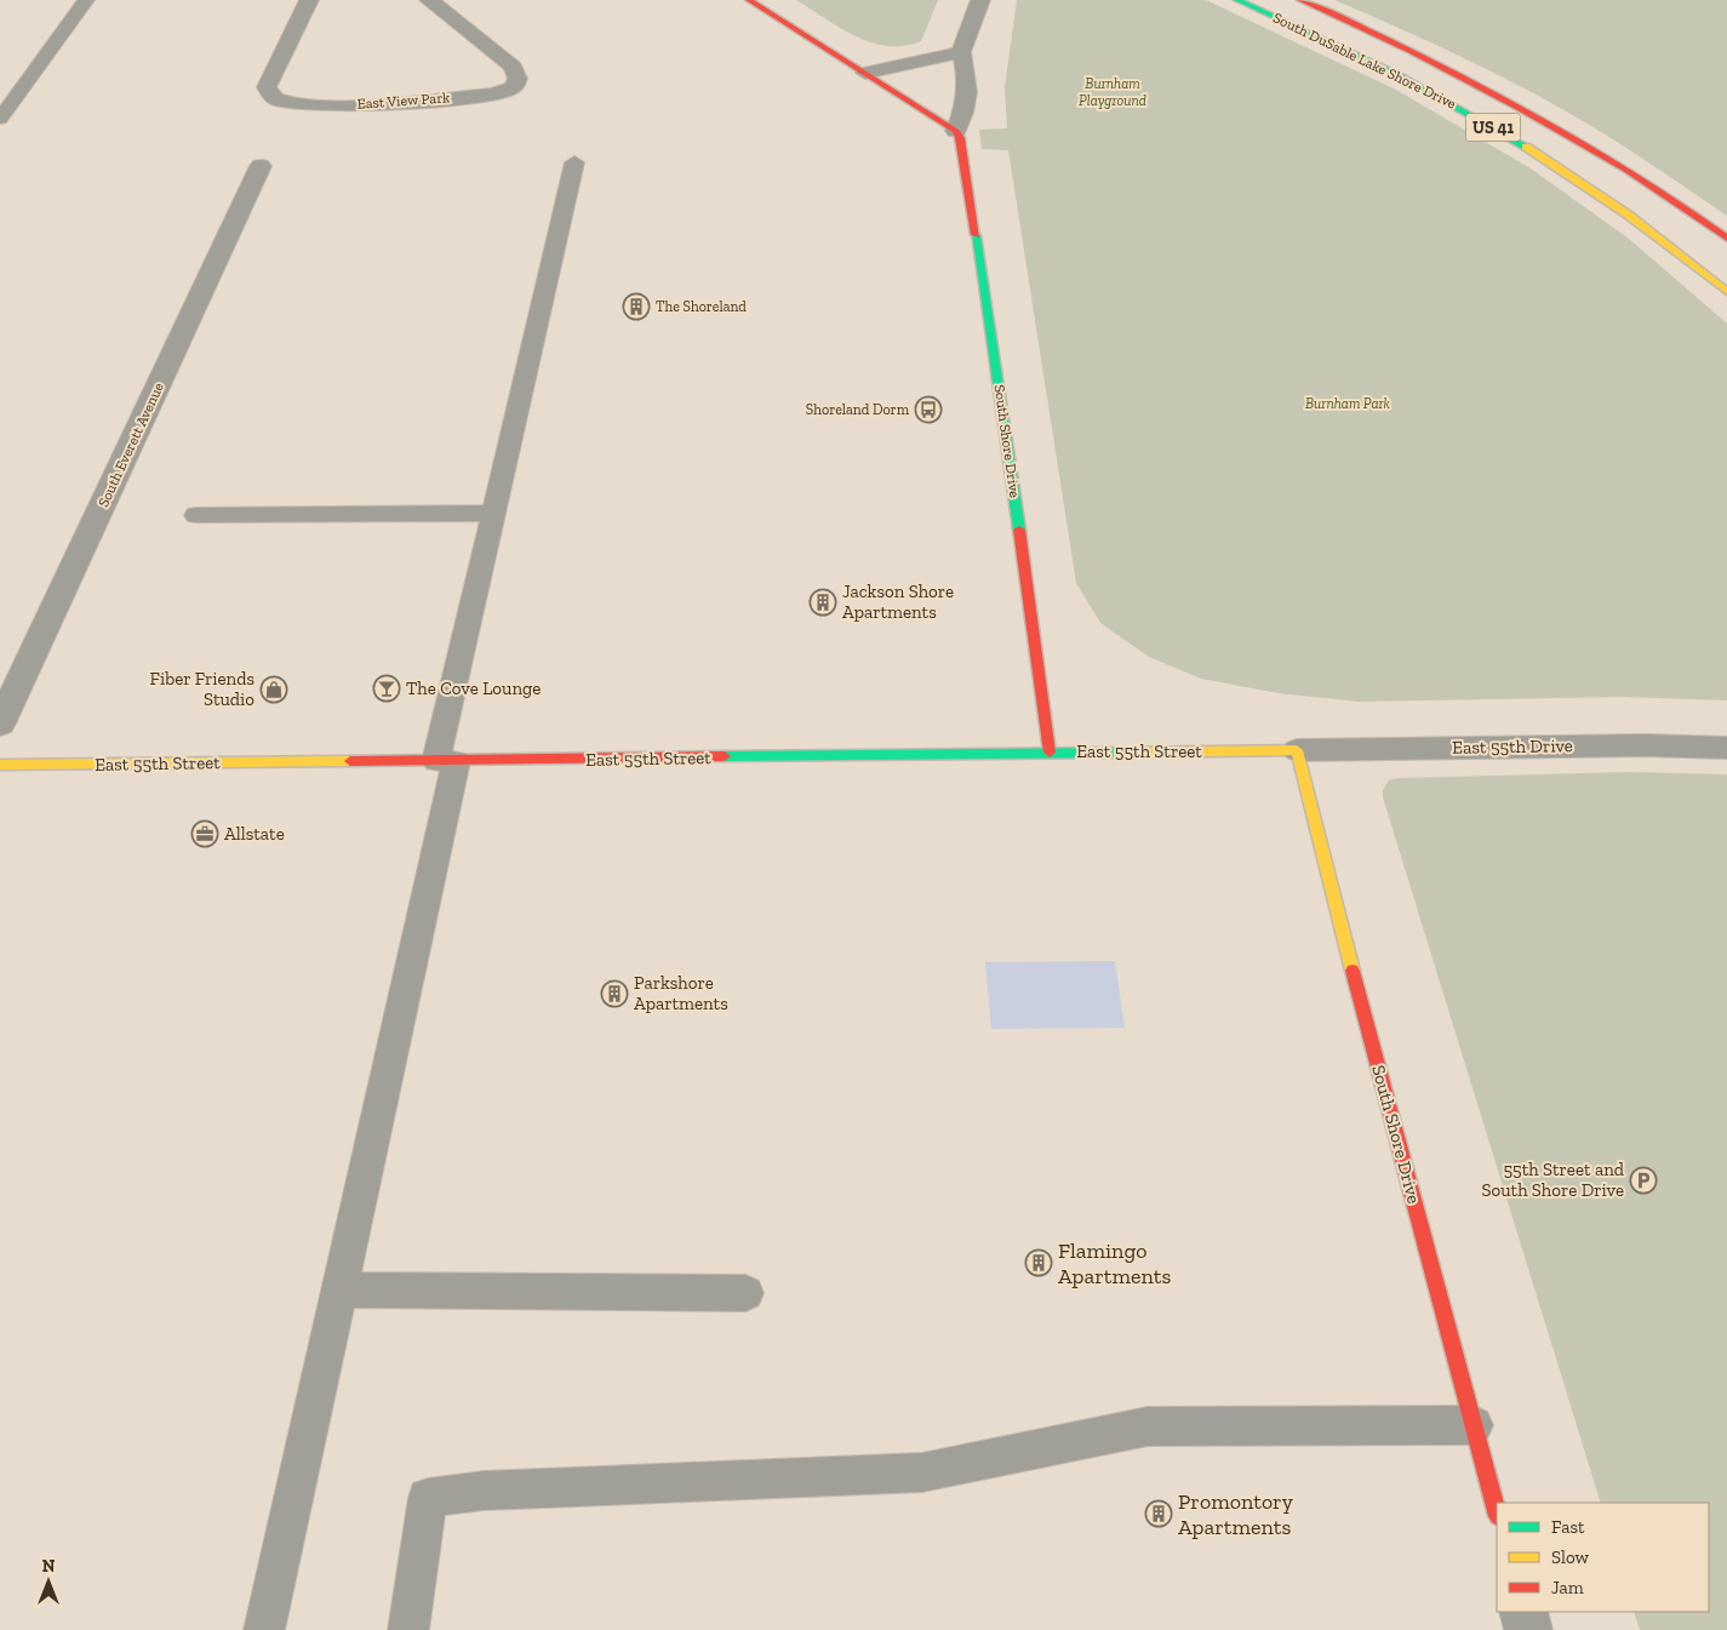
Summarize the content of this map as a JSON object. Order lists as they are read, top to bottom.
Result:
{
  "streets": {
    "main road": [
      "South DuSable Lake Shore Drive",
      "US 41",
      "South Shore Drive",
      "East 55th Street"
    ],
    "street": ["East View Park", "South Everett Avenue"],
    "lane": ["East 55th Drive"]
  },
  "crossings": [
    ["South Shore Drive", "East 55th Drive"],
    ["South Shore Drive", "East 55th Street"],
    ["East 55th Drive", "East 55th Street"]
  ],
  "parks": ["Burnham Playground", "Burnham Park"],
  "places": {
    "building": [
      "The Shoreland",
      "Jackson Shore Apartments",
      "Parkshore Apartments",
      "Flamingo Apartments",
      "Promontory Apartments"
    ],
    "bus stop": ["Shoreland Dorm"],
    "bar": ["The Cove Lounge"],
    "shop": ["Fiber Friends Studio"],
    "office": ["Allstate"],
    "parking": ["55th Street and South Shore Drive"]
  },
  "legend": ["Fast", "Slow", "Jam"],
  "north": "top"
}
